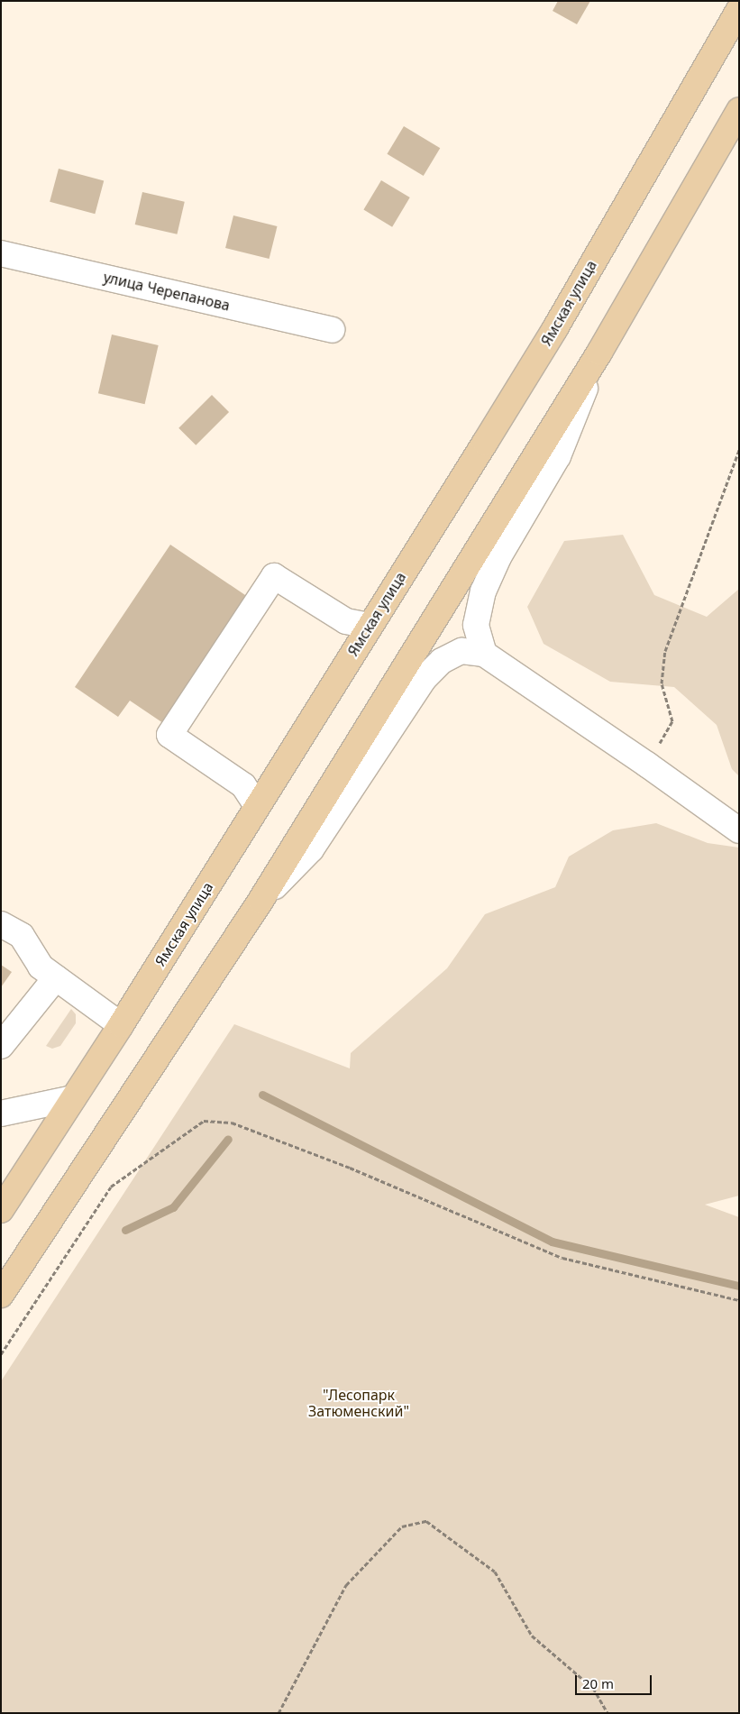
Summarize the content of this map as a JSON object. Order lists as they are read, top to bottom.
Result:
{
  "streets": {
    "main road": ["Ямская улица"],
    "street": ["улица Черепанова"]
  },
  "parks": ["\"Лесопарк Затюменский\""],
  "scale_bar": "20 m"
}
